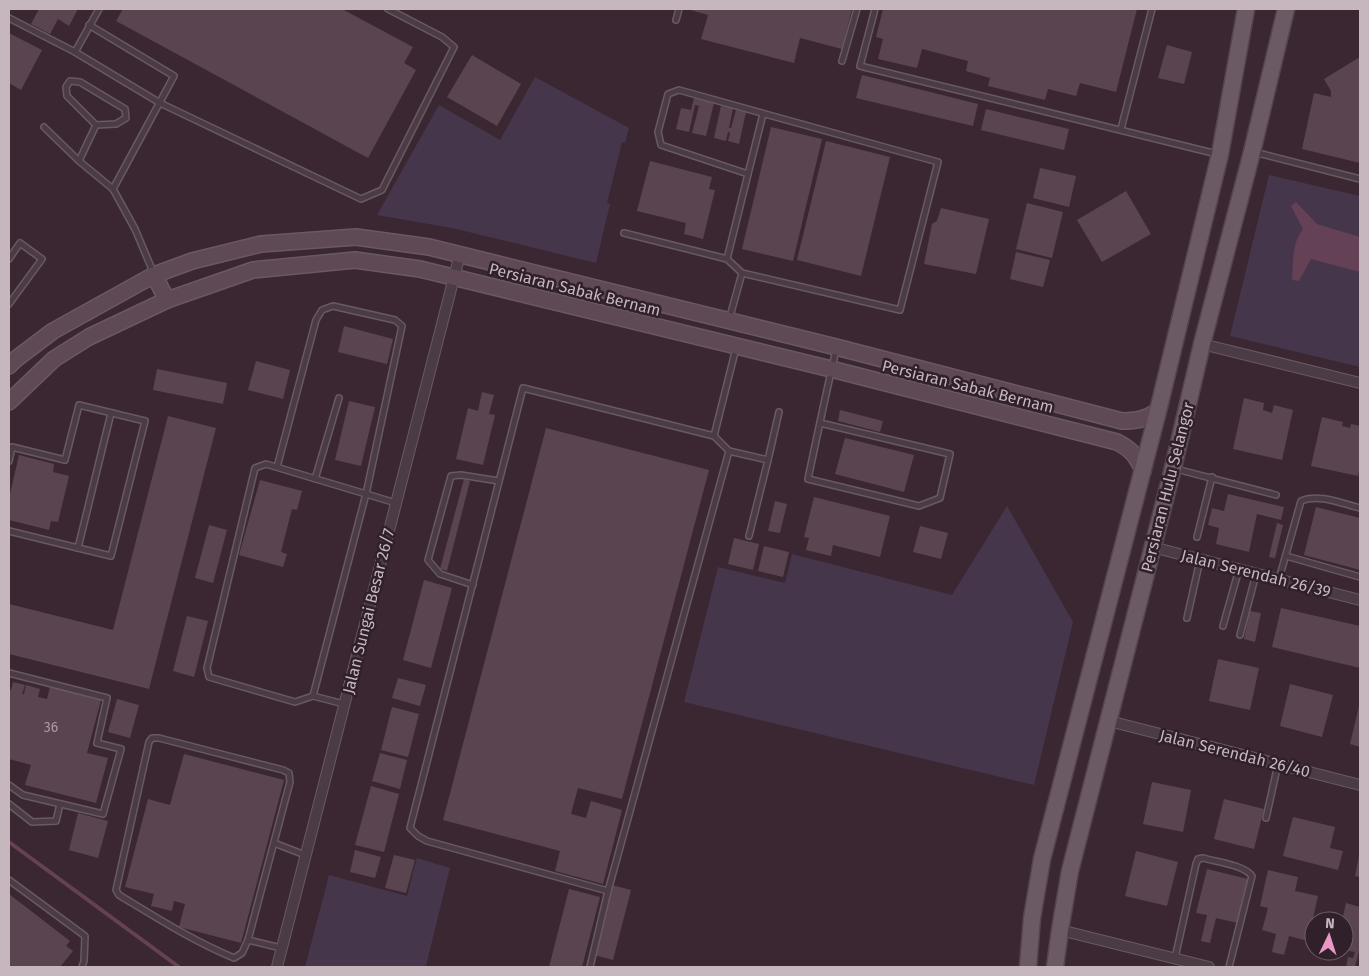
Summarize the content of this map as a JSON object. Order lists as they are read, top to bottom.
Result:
{
  "streets": {
    "main road": ["Persiaran Hulu Selangor"],
    "street": [
      "Persiaran Sabak Bernam",
      "Jalan Serendah 26/39",
      "Jalan Sungai Besar 26/7",
      "Jalan Serendah 26/40"
    ]
  },
  "crossings": [
    ["Persiaran Sabak Bernam", "Persiaran Hulu Selangor"],
    ["Persiaran Sabak Bernam", "Jalan Sungai Besar 26/7"],
    ["Persiaran Hulu Selangor", "Jalan Serendah 26/39"],
    ["Persiaran Hulu Selangor", "Jalan Serendah 26/40"]
  ],
  "house_numbers": ["36"],
  "north": "top"
}
